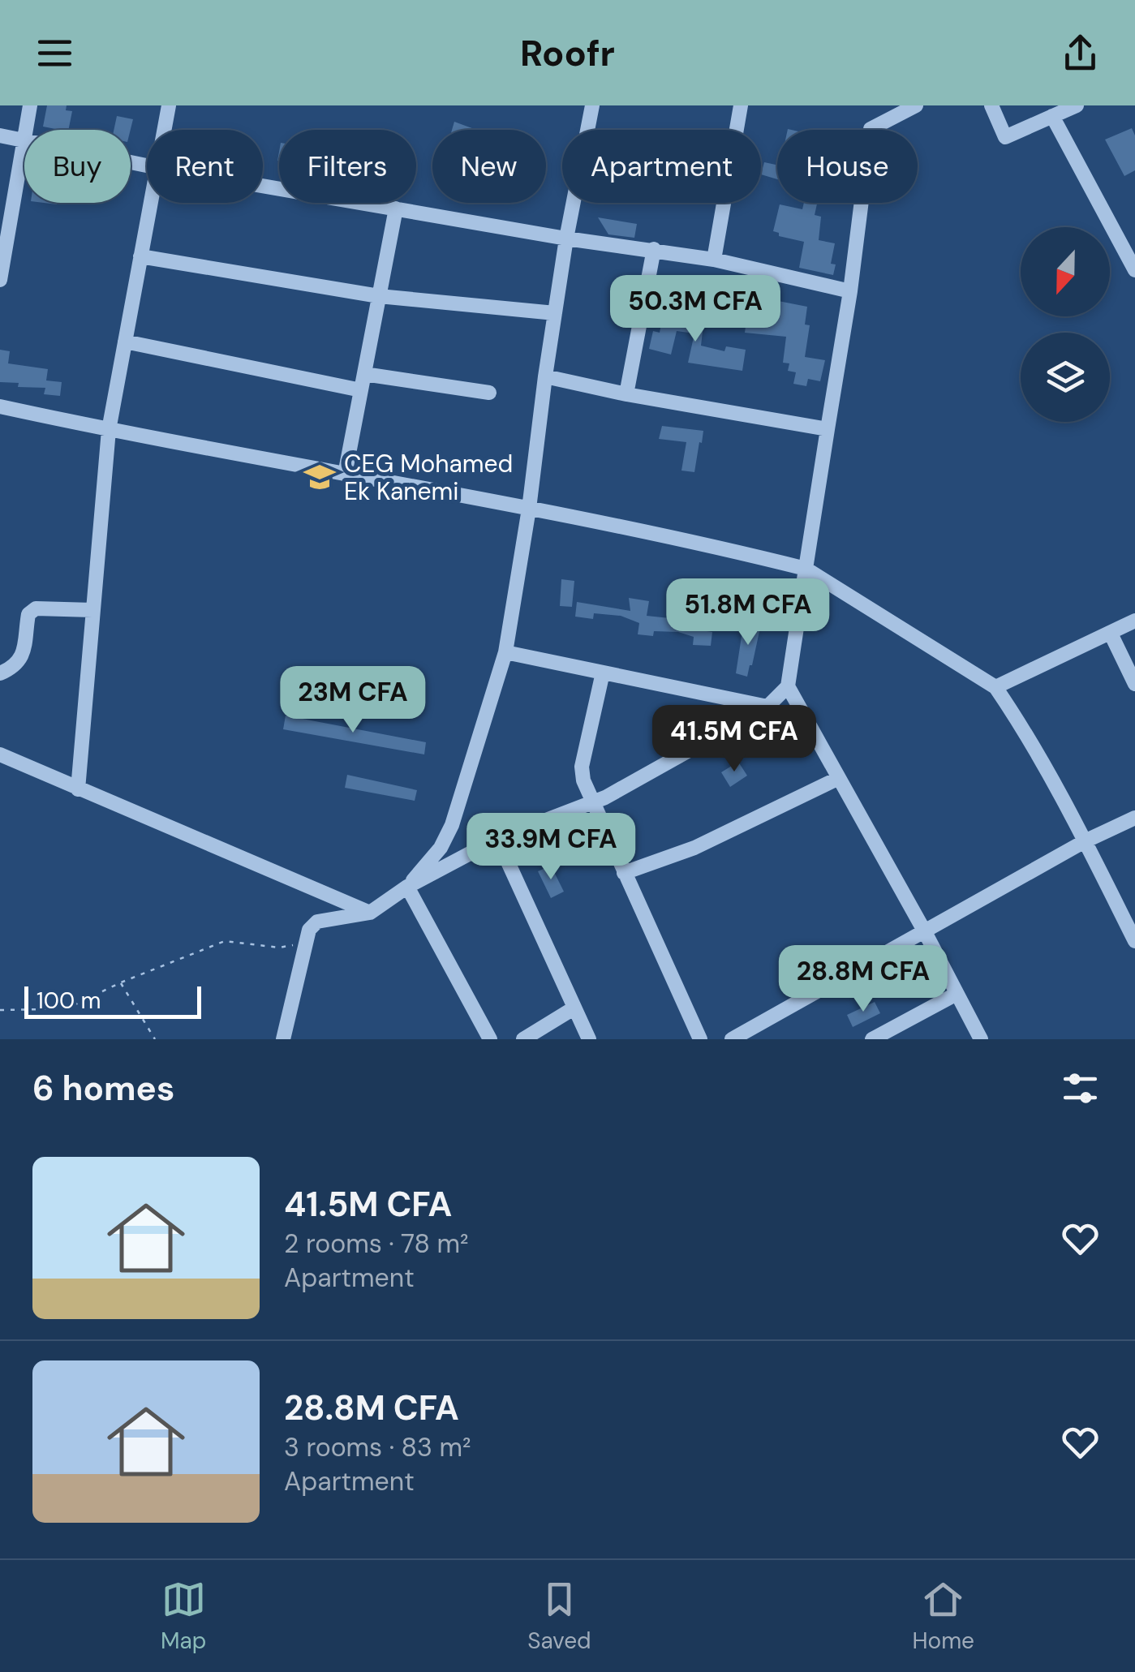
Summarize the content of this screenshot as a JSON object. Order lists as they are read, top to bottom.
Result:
{
  "places": {
    "school or university": ["CEG Mohamed Ek Kanemi"]
  },
  "scale_bar": "100 m",
  "north": "bottom",
  "page": {
    "header": "Roofr",
    "chip": [
      "Buy",
      "Rent",
      "Filters",
      "New",
      "Apartment",
      "House"
    ],
    "price": [
      "50.3M CFA",
      "51.8M CFA",
      "23M CFA",
      "41.5M CFA",
      "33.9M CFA",
      "28.8M CFA"
    ],
    "scale": "100 m",
    "heading": "6 homes",
    "list": [
      {
        "name": "41.5M CFA",
        "note": "2 rooms · 78 m² · Apartment"
      },
      {
        "name": "28.8M CFA",
        "note": "3 rooms · 83 m² · Apartment"
      }
    ],
    "tabs": ["Map", "Saved", "Home"]
  }
}
